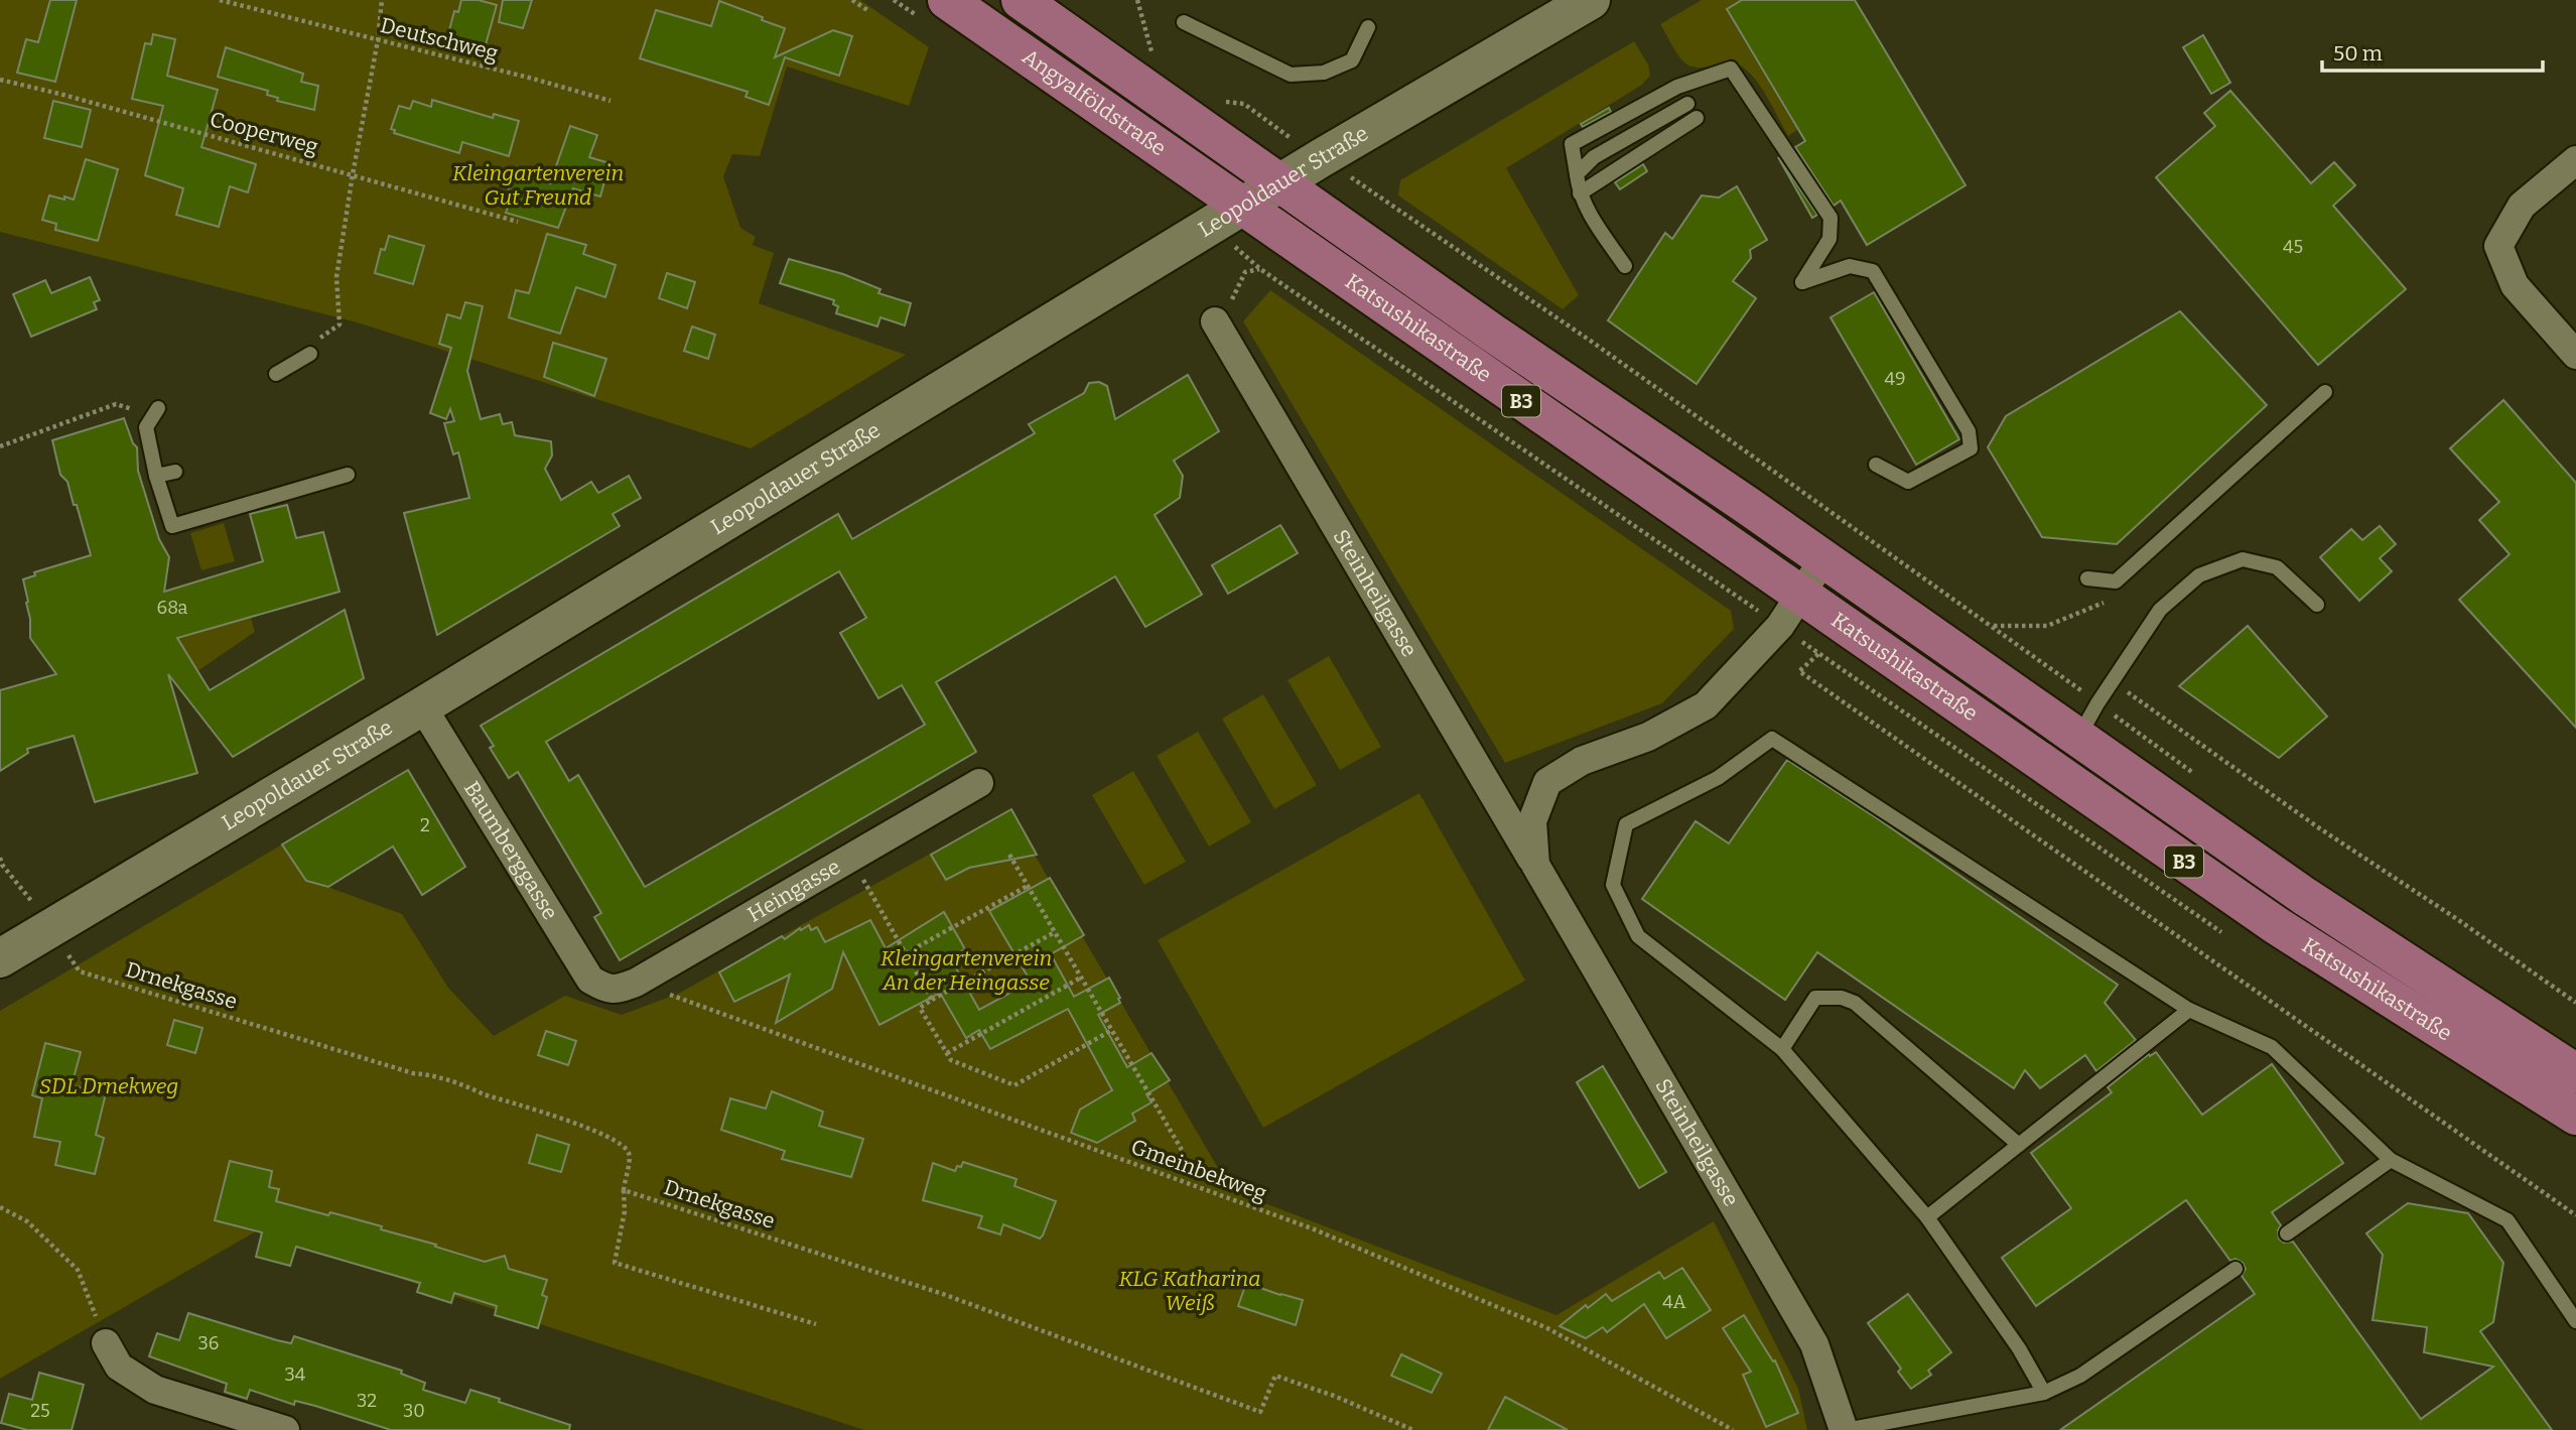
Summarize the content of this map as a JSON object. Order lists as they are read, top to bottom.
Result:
{
  "streets": {
    "main road": [
      "Angyalföldstraße",
      "Leopoldauer Straße",
      "Katsushikastraße",
      "B3"
    ],
    "street": ["Steinheilgasse", "Baumberggasse", "Heingasse"],
    "path": [
      "Deutschweg",
      "Cooperweg",
      "Drnekgasse",
      "Gmeinbekweg"
    ]
  },
  "crossings": [
    ["Angyalföldstraße", "Leopoldauer Straße"],
    ["Angyalföldstraße", "Katsushikastraße"],
    ["Leopoldauer Straße", "Katsushikastraße"],
    ["Leopoldauer Straße", "Baumberggasse"],
    ["Leopoldauer Straße", "Drnekgasse"],
    ["Katsushikastraße", "Steinheilgasse"],
    ["Baumberggasse", "Heingasse"],
    ["Heingasse", "Gmeinbekweg"]
  ],
  "parks": [
    "Kleingartenverein Gut Freund",
    "Kleingartenverein An der Heingasse",
    "SDL Drnekweg",
    "KLG Katharina Weiß"
  ],
  "house_numbers": [
    "45",
    "49",
    "68a",
    "2",
    "4A",
    "36",
    "34",
    "32",
    "25",
    "30"
  ],
  "scale_bar": "50 m"
}
